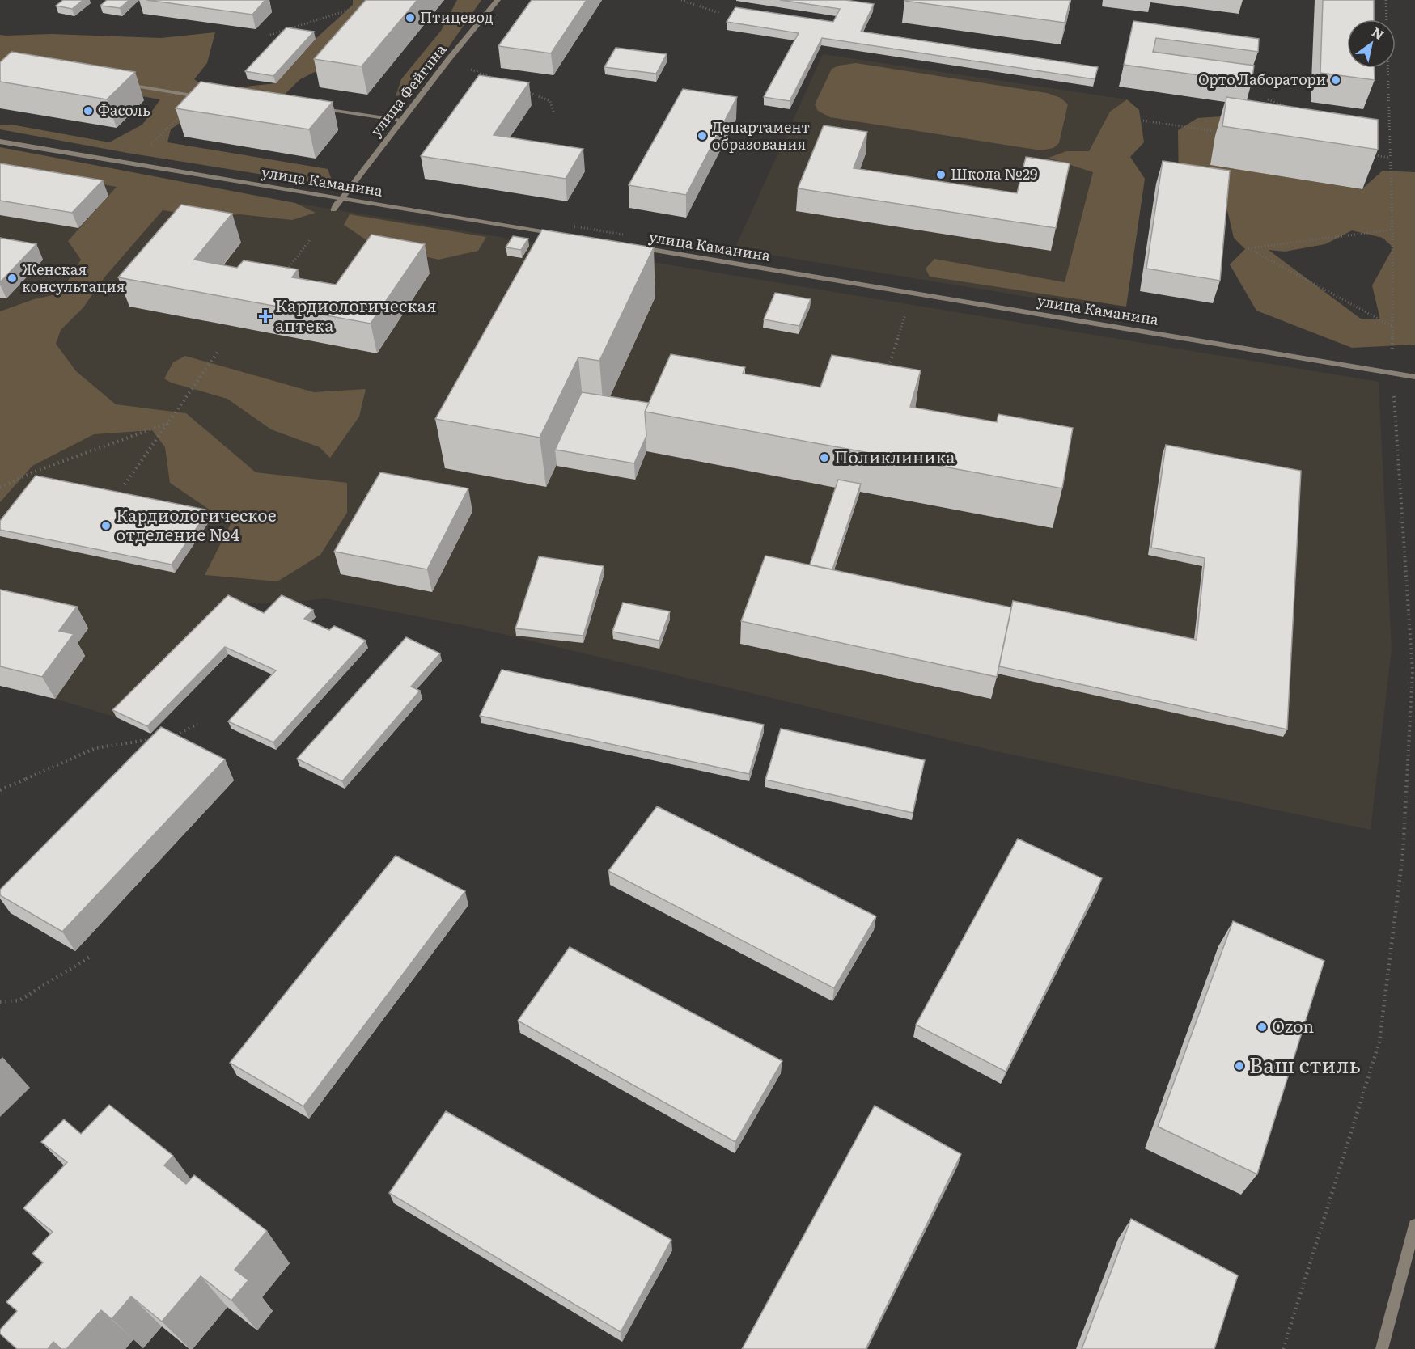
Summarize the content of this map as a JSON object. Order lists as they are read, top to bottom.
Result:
{
  "streets": {
    "street": ["улица Фейгина", "улица Каманина"]
  },
  "crossings": [
    ["улица Фейгина", "улица Каманина"]
  ],
  "places": {
    "other": [
      "Птицевод",
      "Орто Лаборатори",
      "Фасоль",
      "Департамент образования",
      "Школа №29",
      "Женская консультация",
      "Поликлиника",
      "Кардиологическое отделение №4",
      "Ozon",
      "Ваш стиль"
    ],
    "health": ["Кардиологическая аптека"]
  },
  "north": "top right"
}
